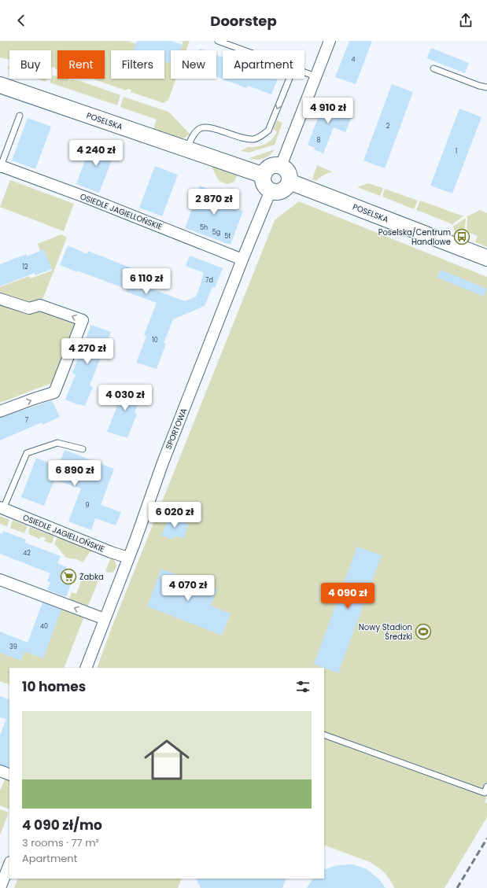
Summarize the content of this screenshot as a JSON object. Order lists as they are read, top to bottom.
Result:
{
  "streets": {
    "street": ["POSELSKA", "OSIEDLE JAGIELLOŃSKIE", "SPORTOWA"]
  },
  "crossings": [
    ["POSELSKA", "SPORTOWA"],
    ["OSIEDLE JAGIELLOŃSKIE", "SPORTOWA"]
  ],
  "places": {
    "bus stop": ["Poselska/Centrum Handlowe"],
    "supermarket": ["Żabka"],
    "sports": ["Nowy Stadion Średzki"]
  },
  "house_numbers": [
    "4",
    "2",
    "8",
    "1",
    "5h",
    "5g",
    "5f",
    "12",
    "7d",
    "10",
    "7",
    "9",
    "42",
    "40",
    "39"
  ],
  "page": {
    "header": "Doorstep",
    "chip": [
      "Buy",
      "Rent",
      "Filters",
      "New",
      "Apartment"
    ],
    "price": [
      "4 910 zł",
      "4 240 zł",
      "2 870 zł",
      "6 110 zł",
      "4 270 zł",
      "4 030 zł",
      "6 890 zł",
      "6 020 zł",
      "4 070 zł",
      "4 090 zł"
    ],
    "heading": "10 homes",
    "list": [
      {
        "name": "4 090 zł/mo",
        "note": "3 rooms · 77 m² · Apartment"
      }
    ]
  }
}
